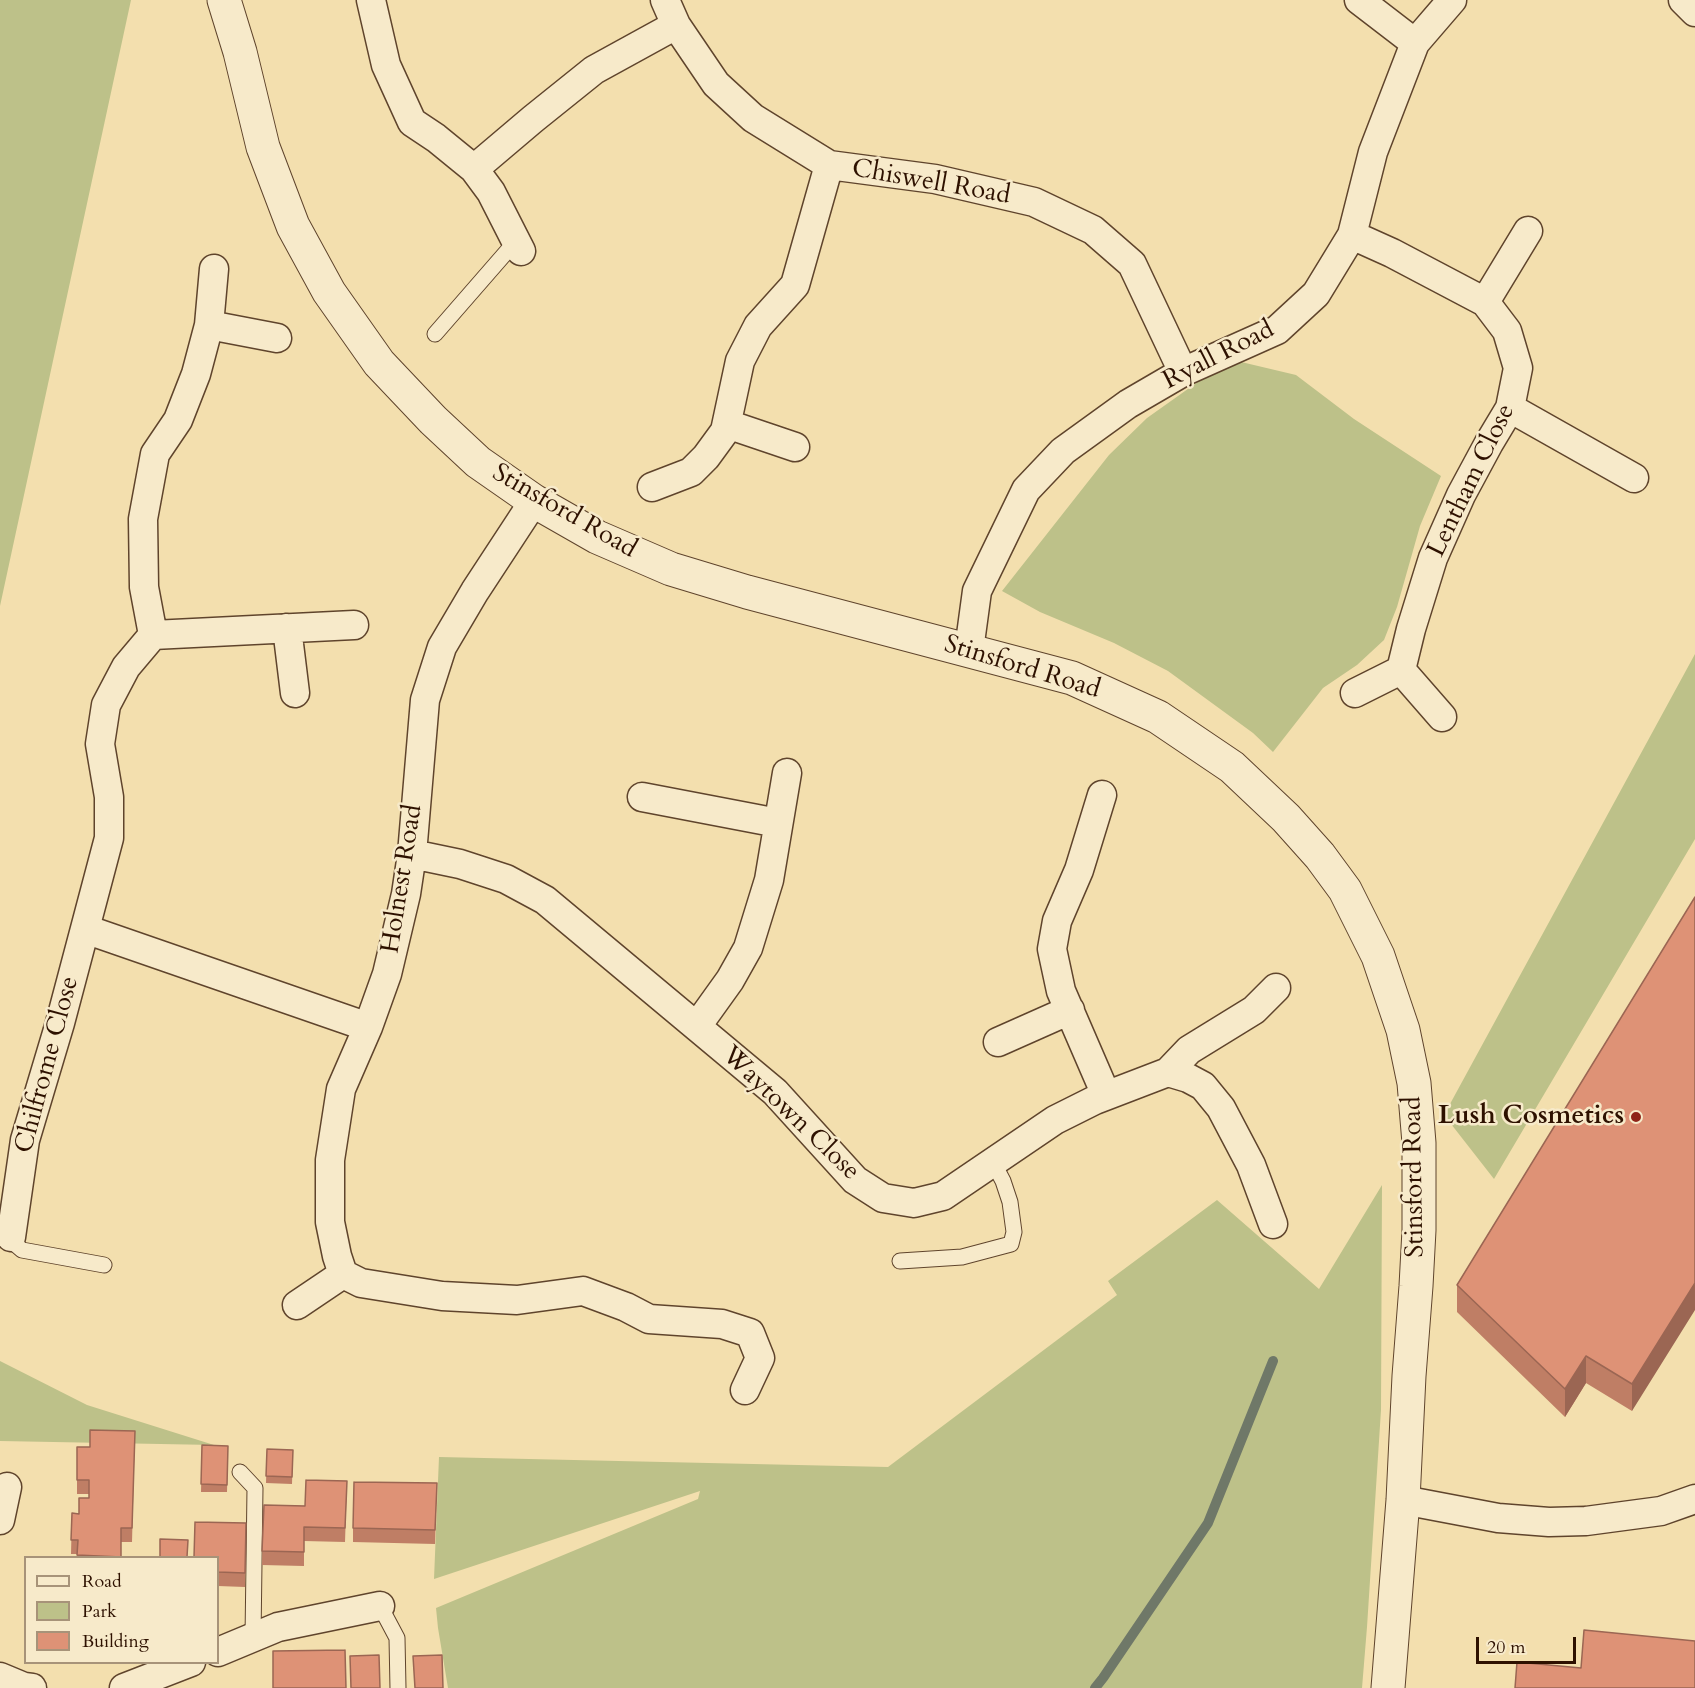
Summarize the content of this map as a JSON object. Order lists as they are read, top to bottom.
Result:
{
  "streets": {
    "street": [
      "Chiswell Road",
      "Ryall Road",
      "Lentham Close",
      "Stinsford Road",
      "Holnest Road",
      "Chilfrome Close",
      "Waytown Close"
    ]
  },
  "crossings": [
    ["Chiswell Road", "Ryall Road"],
    ["Ryall Road", "Lentham Close"],
    ["Ryall Road", "Stinsford Road"],
    ["Stinsford Road", "Holnest Road"],
    ["Holnest Road", "Waytown Close"]
  ],
  "places": ["Lush Cosmetics"],
  "legend": ["Road", "Park", "Building"],
  "scale_bar": "20 m"
}
